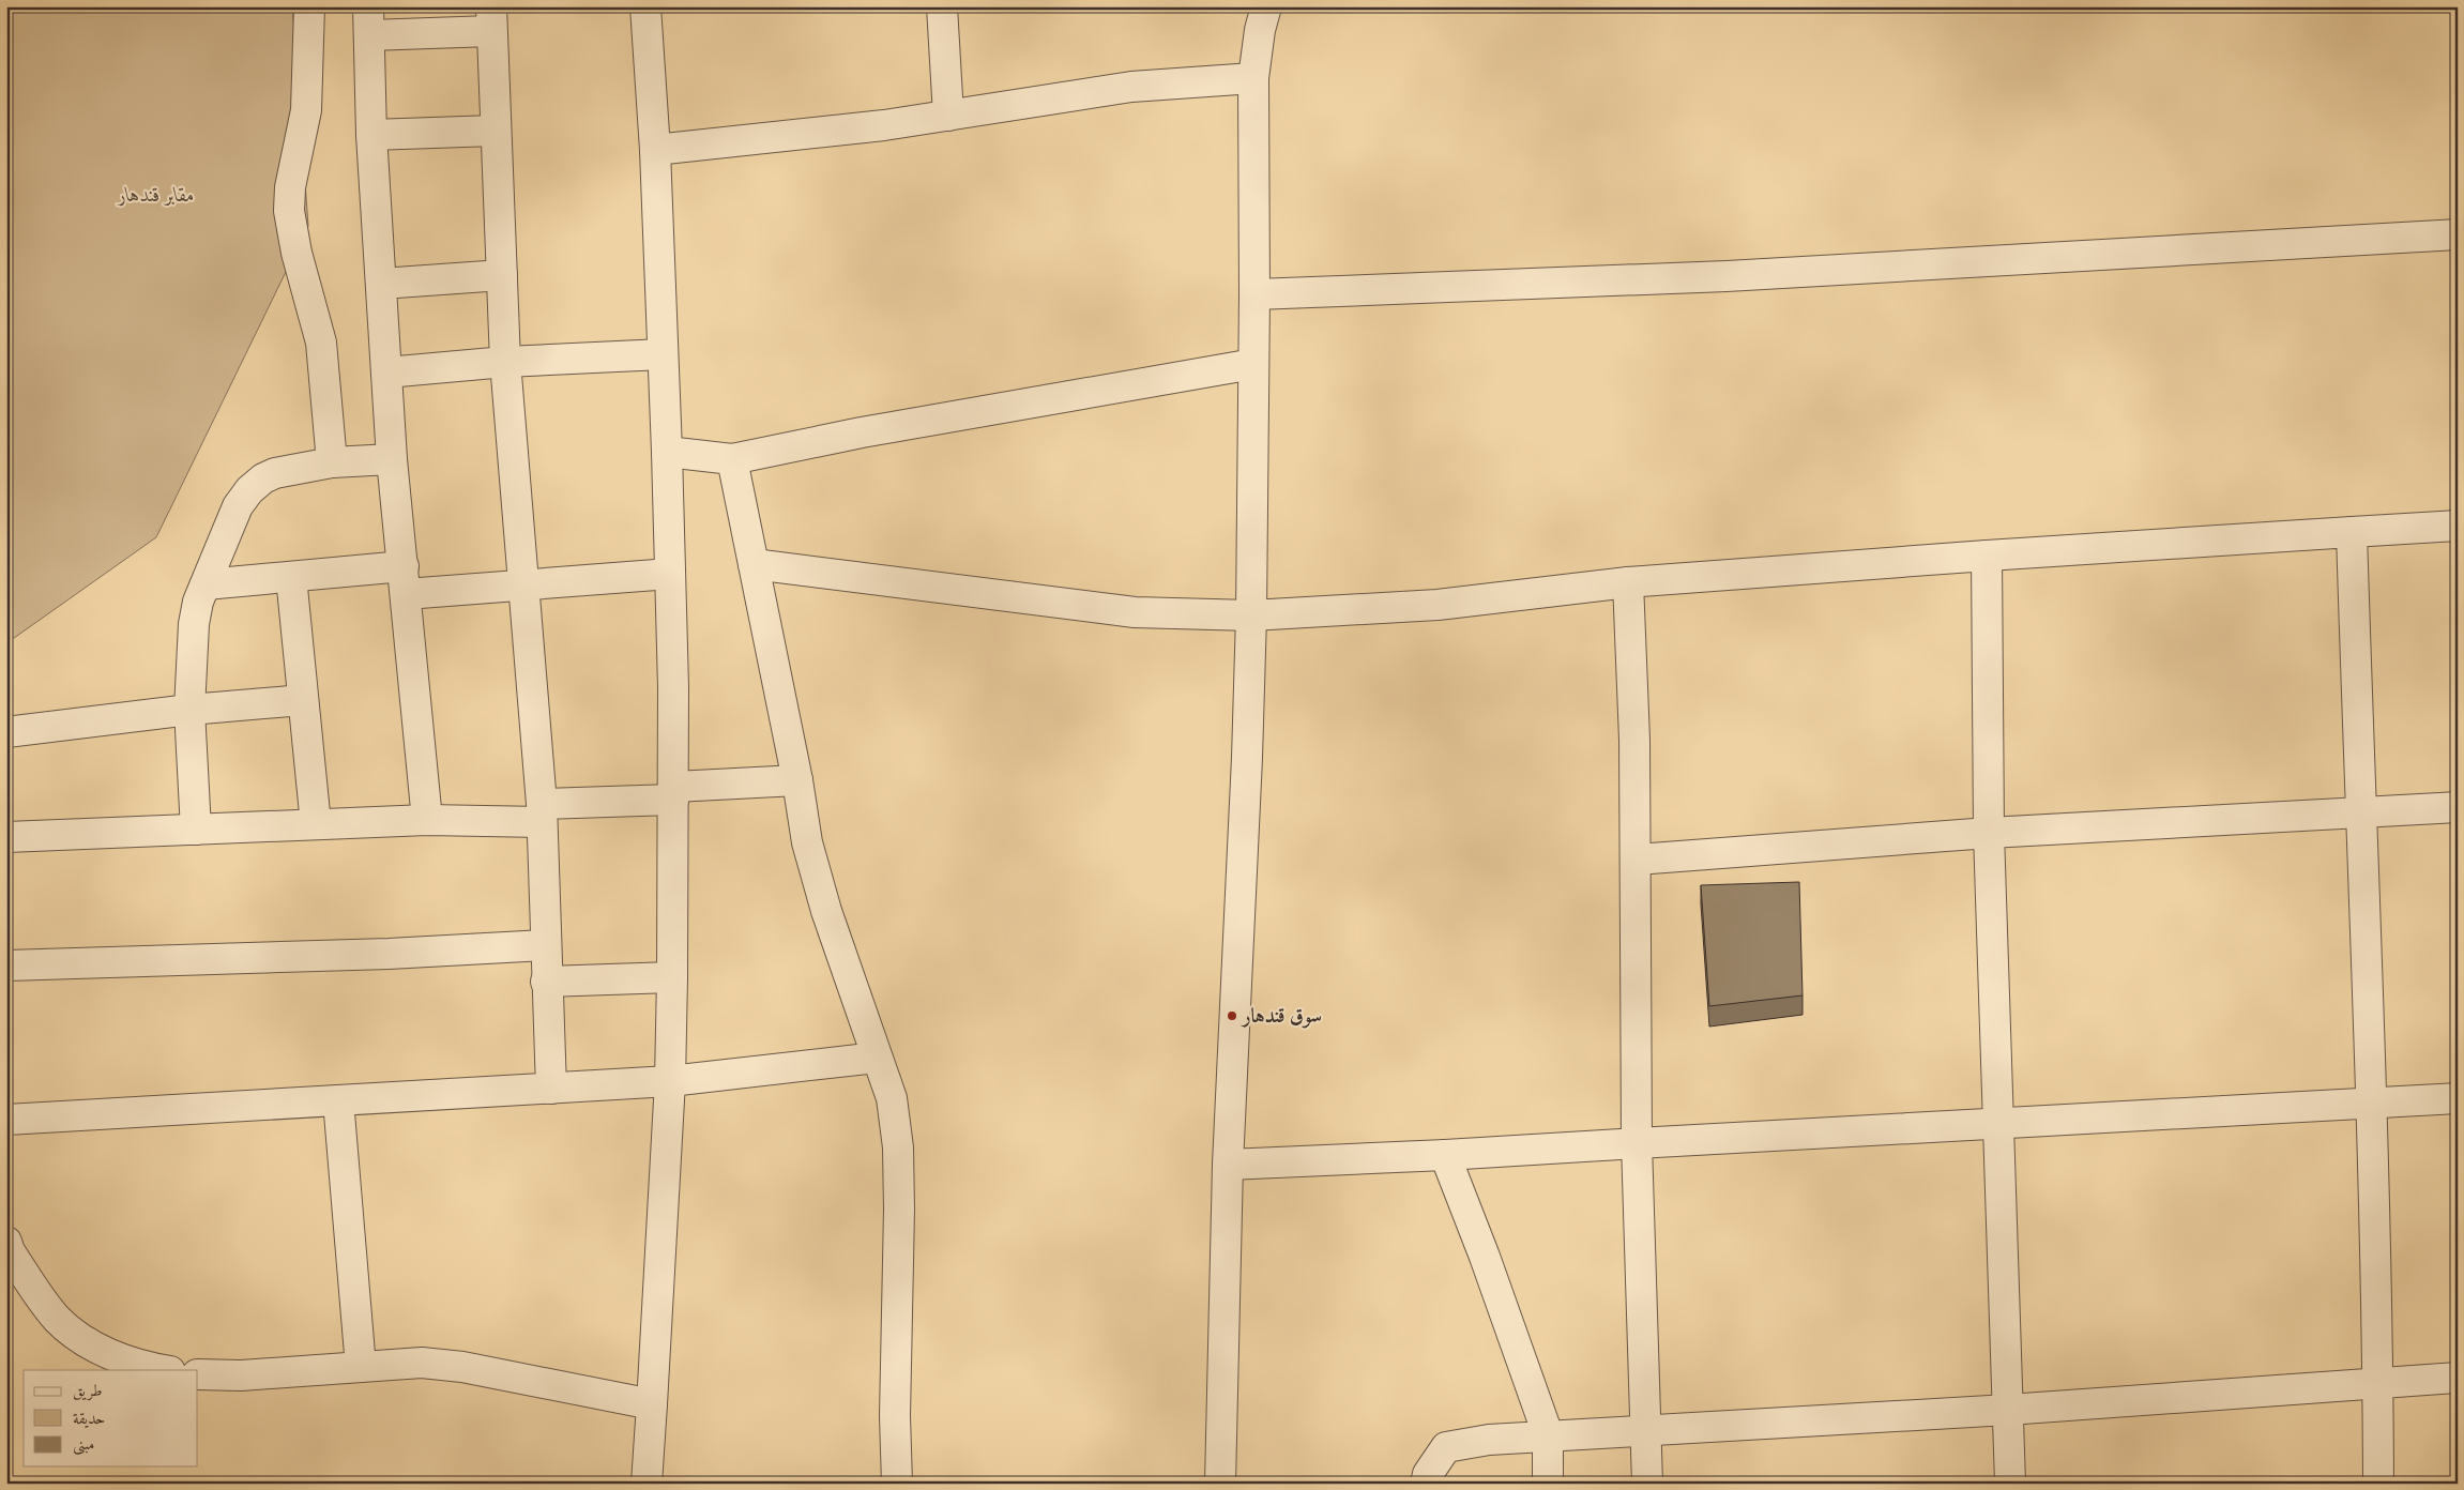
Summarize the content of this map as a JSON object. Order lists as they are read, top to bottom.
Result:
{
  "parks": ["مقابر قندهار"],
  "places": ["سوق قندهار"],
  "legend": ["طريق", "حديقة", "مبنى"]
}
